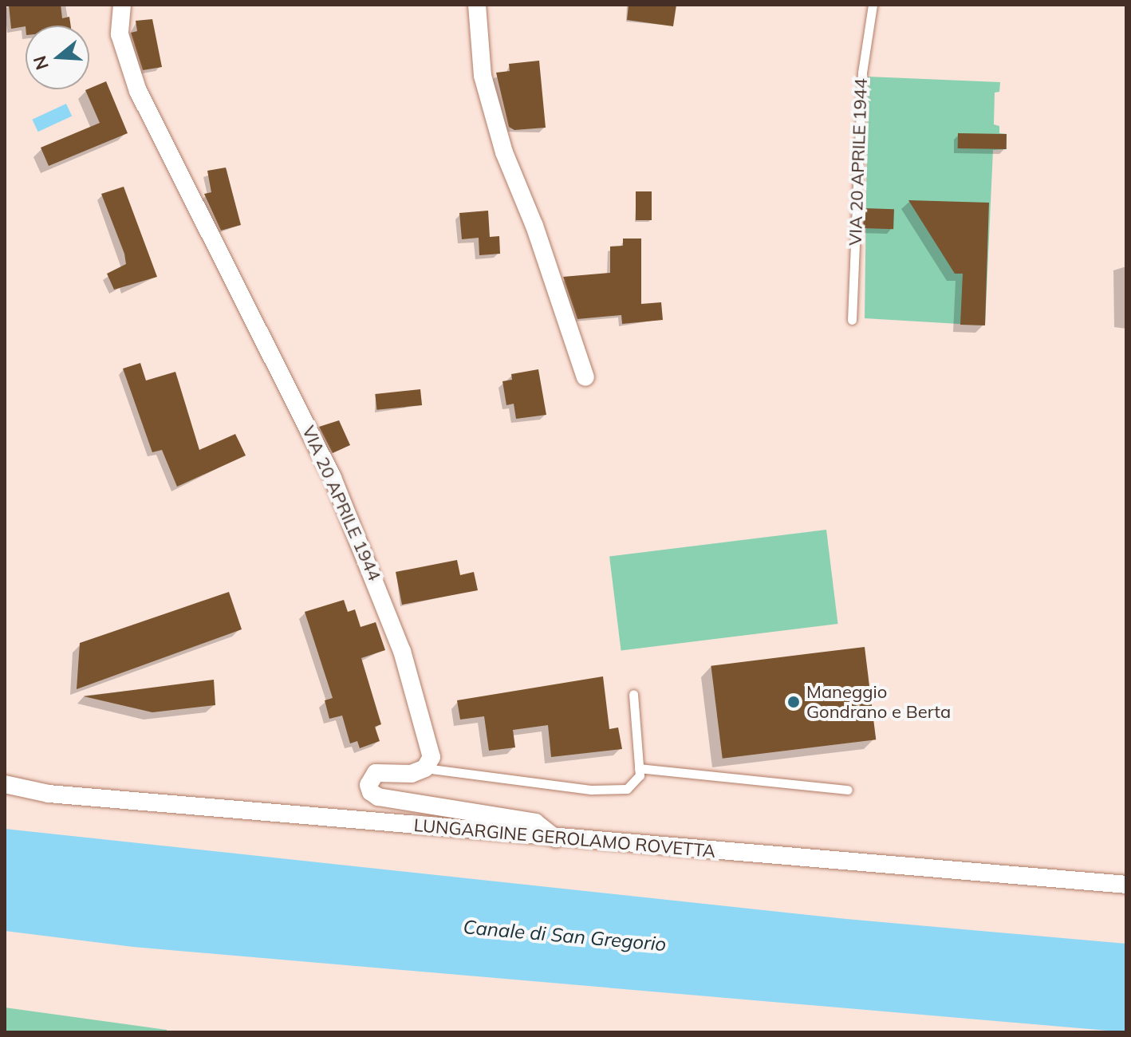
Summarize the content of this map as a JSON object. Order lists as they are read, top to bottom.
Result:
{
  "streets": {
    "street": ["VIA 20 APRILE 1944", "LUNGARGINE GEROLAMO ROVETTA"]
  },
  "water": ["Canale di San Gregorio"],
  "places": ["Maneggio Gondrano e Berta"],
  "north": "left"
}
